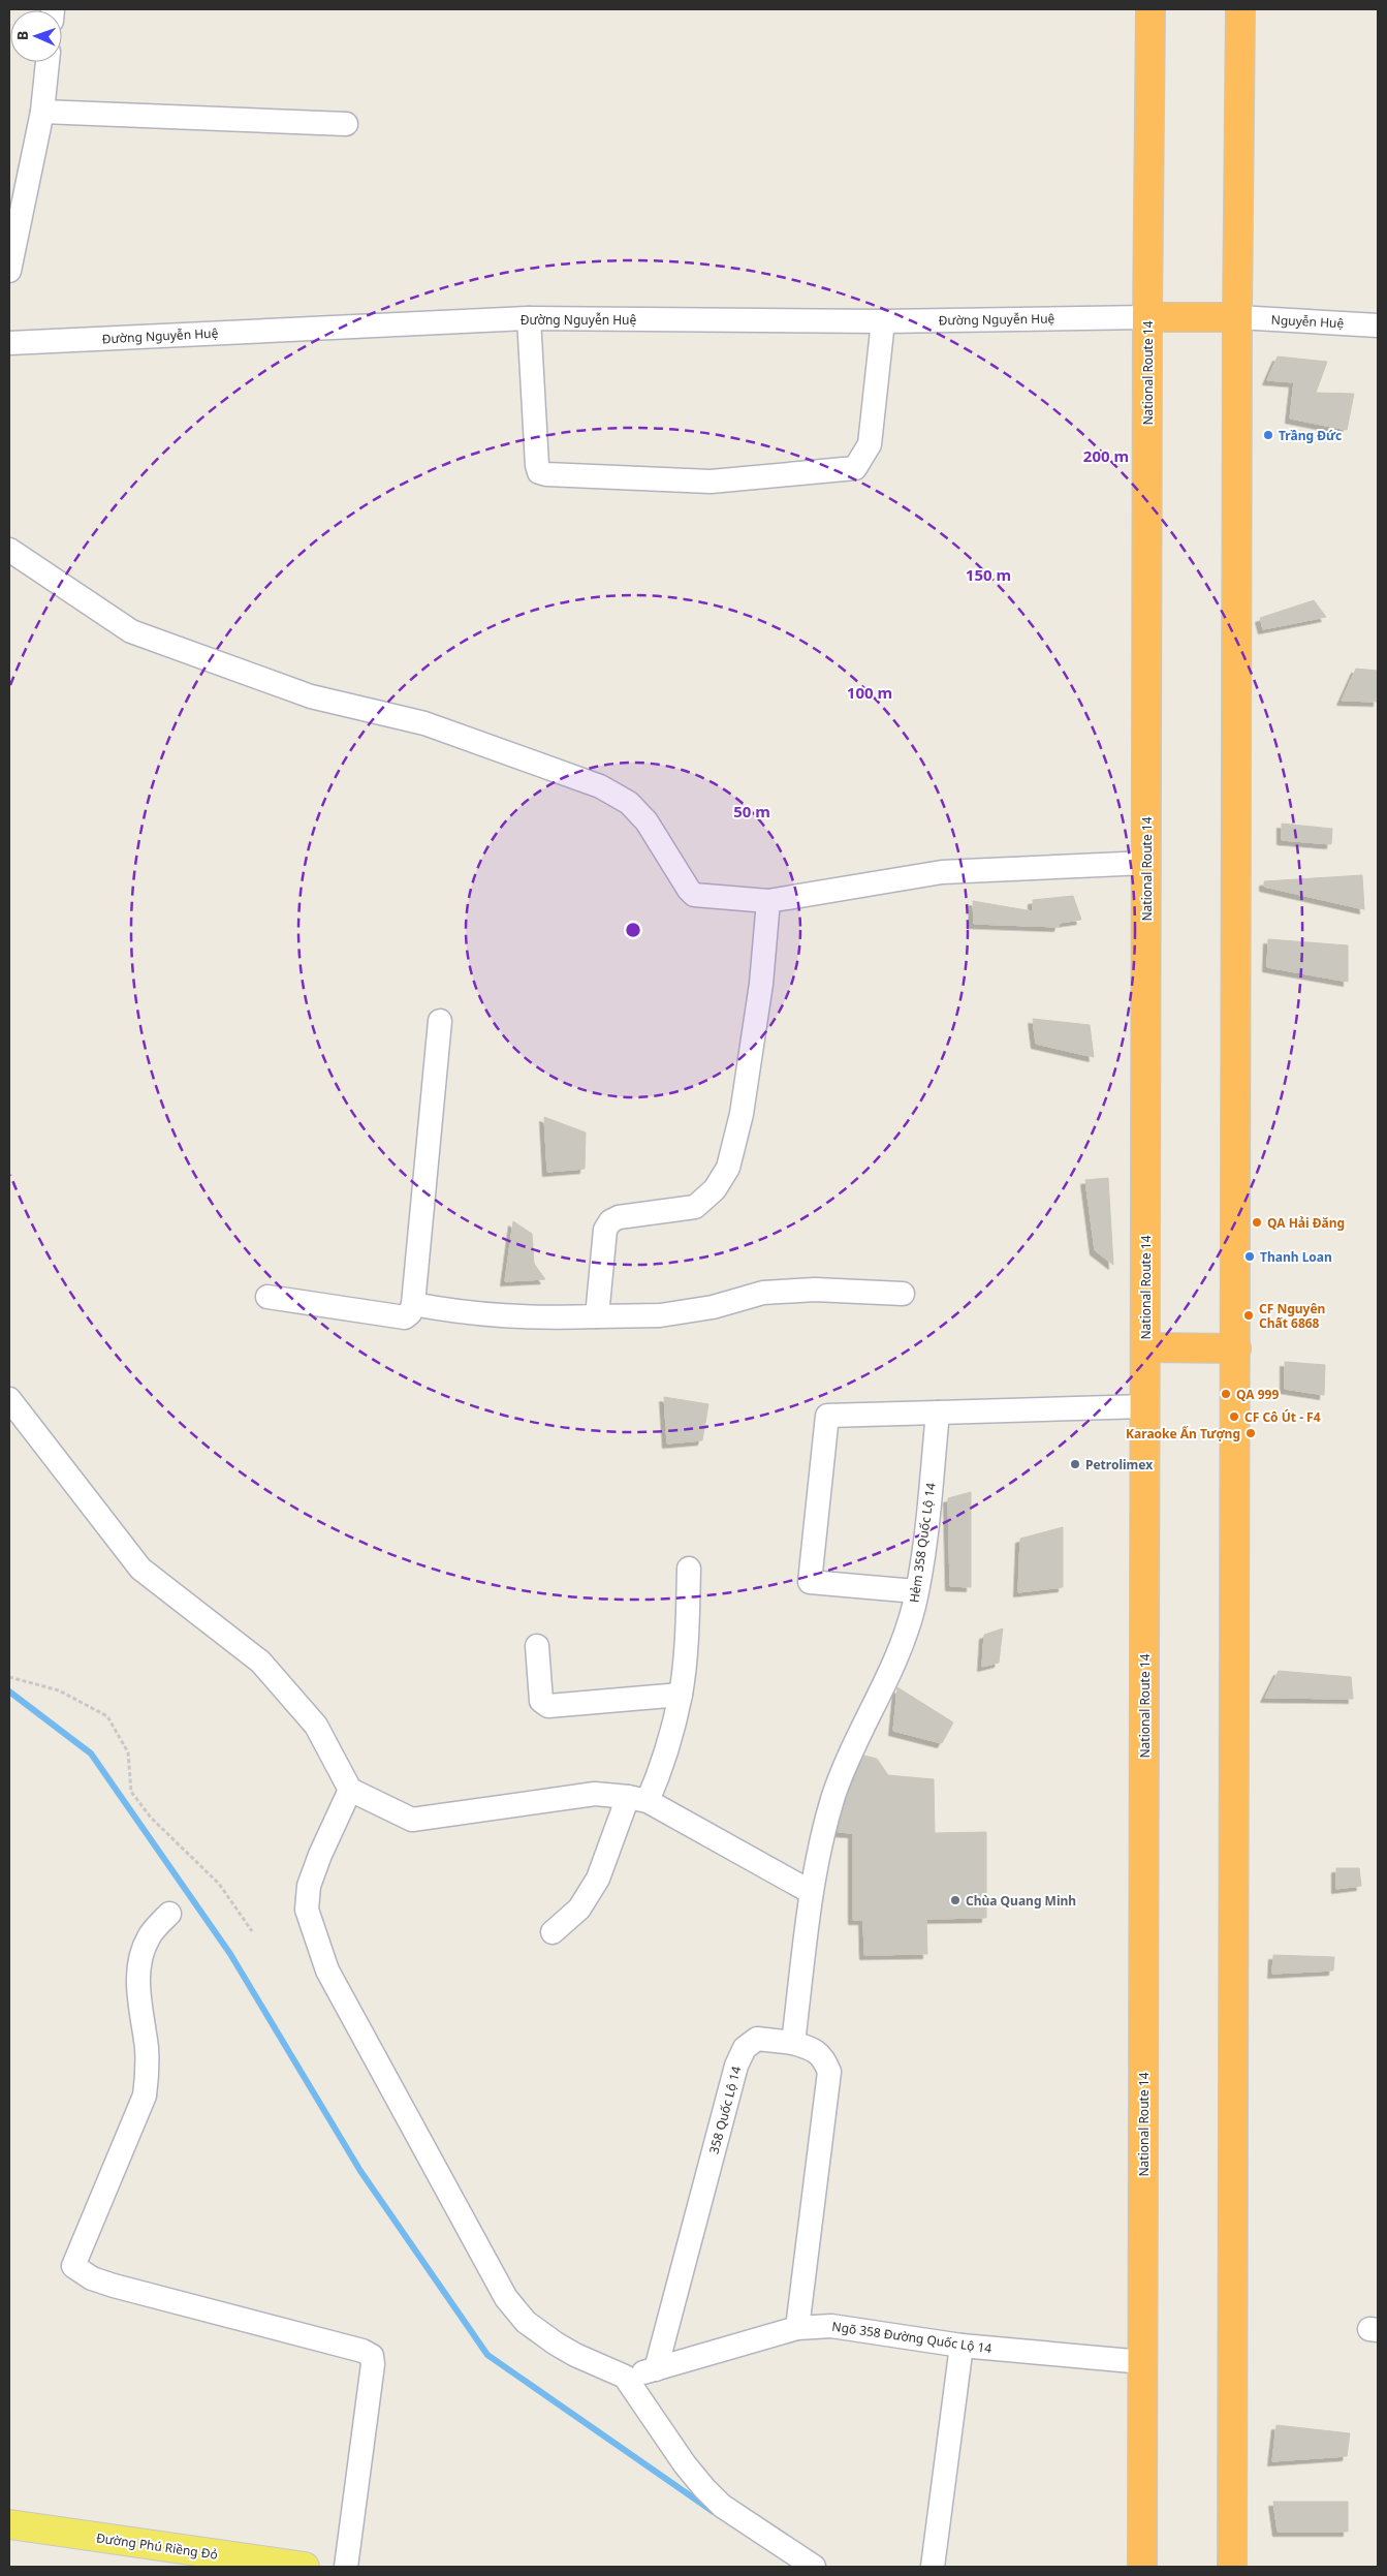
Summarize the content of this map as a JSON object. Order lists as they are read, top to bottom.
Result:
{
  "streets": {
    "highway": ["National Route 14"],
    "main road": ["Đường Phú Riềng Đỏ"],
    "street": [
      "Đường Nguyễn Huệ",
      "Nguyễn Huệ",
      "Hẻm 358 Quốc Lộ 14",
      "358 Quốc Lộ 14",
      "Ngõ 358 Đường Quốc Lộ 14"
    ]
  },
  "crossings": [
    ["Đường Nguyễn Huệ", "National Route 14"],
    ["National Route 14", "Ngõ 358 Đường Quốc Lộ 14"],
    ["358 Quốc Lộ 14", "Ngõ 358 Đường Quốc Lộ 14"]
  ],
  "places": [
    "Trầng Đức",
    "QA Hải Đăng",
    "Thanh Loan",
    "CF Nguyên Chất 6868",
    "QA 999",
    "CF Cô Út - F4",
    "Karaoke Ấn Tượng",
    "Petrolimex",
    "Chùa Quang Minh"
  ],
  "north": "left",
  "rings": [
    "200 m",
    "150 m",
    "100 m",
    "50 m"
  ]
}
